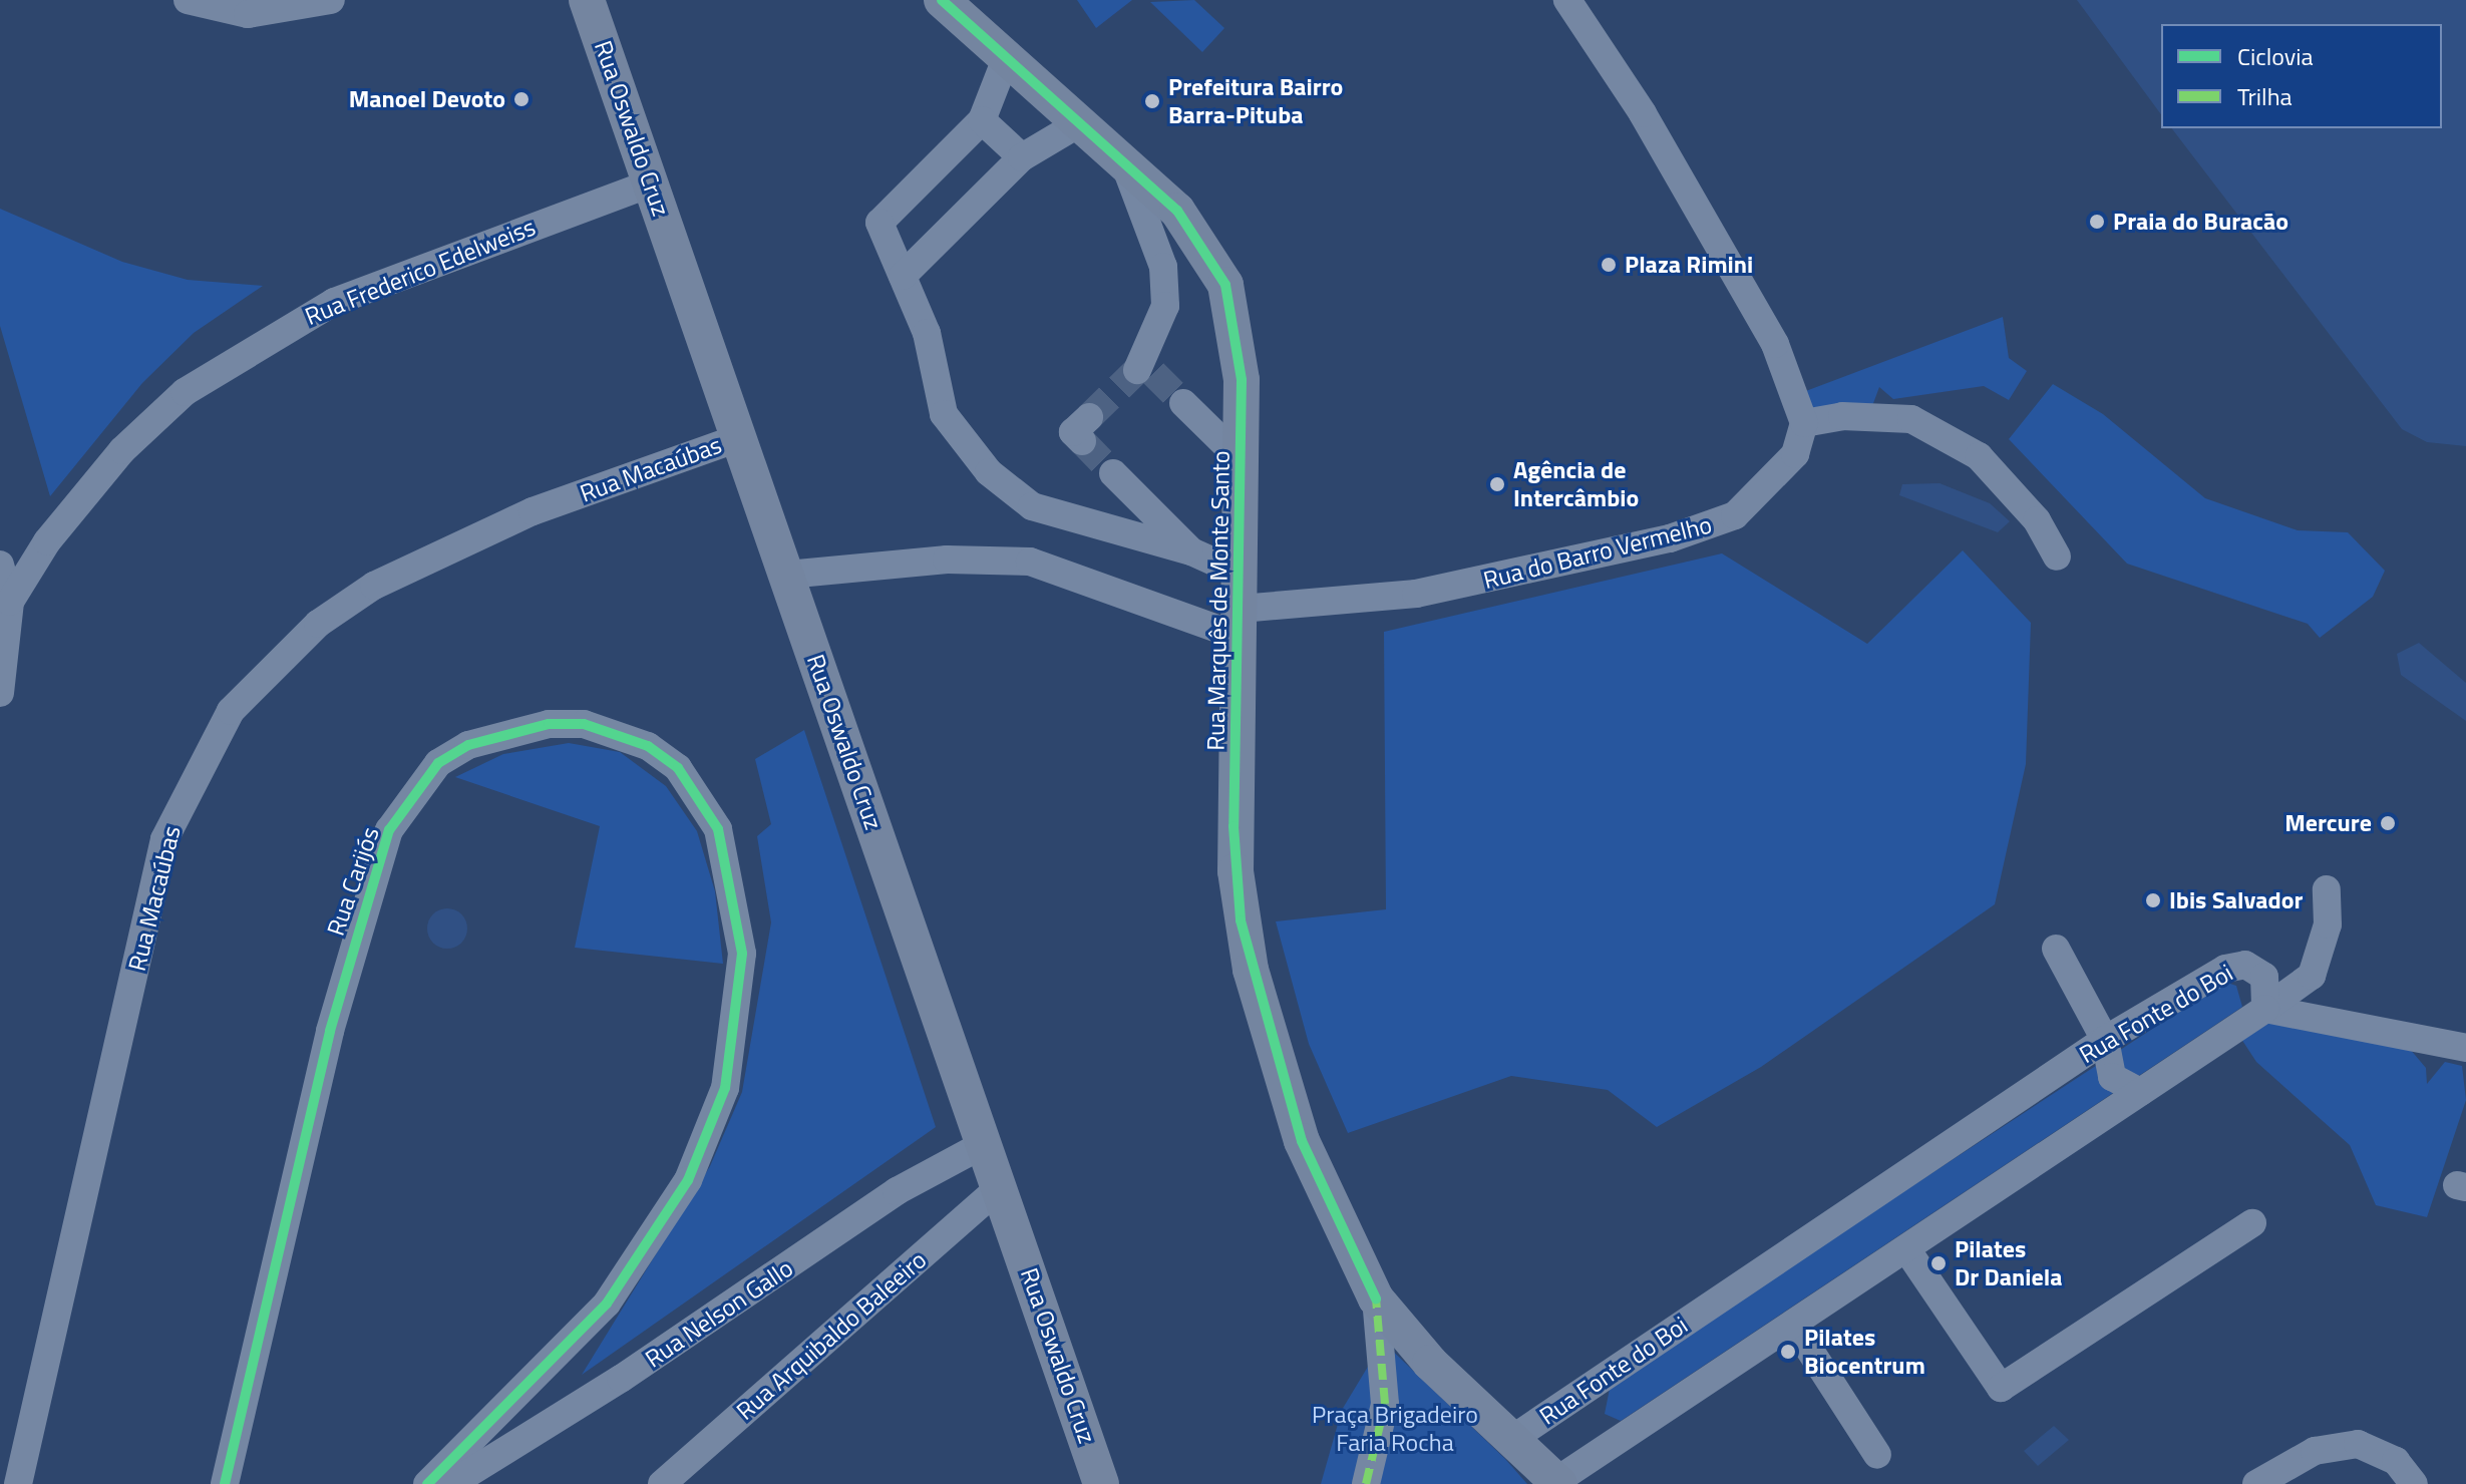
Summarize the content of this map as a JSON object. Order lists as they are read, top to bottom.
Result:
{
  "streets": {
    "main road": ["Rua Oswaldo Cruz", "Rua Marquês de Monte Santo"],
    "street": [
      "Rua Frederico Edelweiss",
      "Rua Macaúbas",
      "Rua do Barro Vermelho",
      "Rua Carijós",
      "Rua Fonte do Boi",
      "Rua Nelson Gallo",
      "Rua Arquibaldo Baleeiro"
    ]
  },
  "crossings": [
    ["Rua Oswaldo Cruz", "Rua Frederico Edelweiss"],
    ["Rua Oswaldo Cruz", "Rua Macaúbas"],
    ["Rua Oswaldo Cruz", "Rua Nelson Gallo"],
    ["Rua Oswaldo Cruz", "Rua Arquibaldo Baleeiro"],
    ["Rua do Barro Vermelho", "Rua Marquês de Monte Santo"],
    ["Rua Marquês de Monte Santo", "Rua Fonte do Boi"]
  ],
  "parks": ["Praça Brigadeiro Faria Rocha"],
  "places": [
    "Manoel Devoto",
    "Prefeitura Bairro Barra-Pituba",
    "Praia do Buracão",
    "Plaza Rimini",
    "Agência de Intercâmbio",
    "Mercure",
    "Ibis Salvador",
    "Pilates Dr Daniela",
    "Pilates Biocentrum"
  ],
  "legend": ["Ciclovia", "Trilha"]
}
